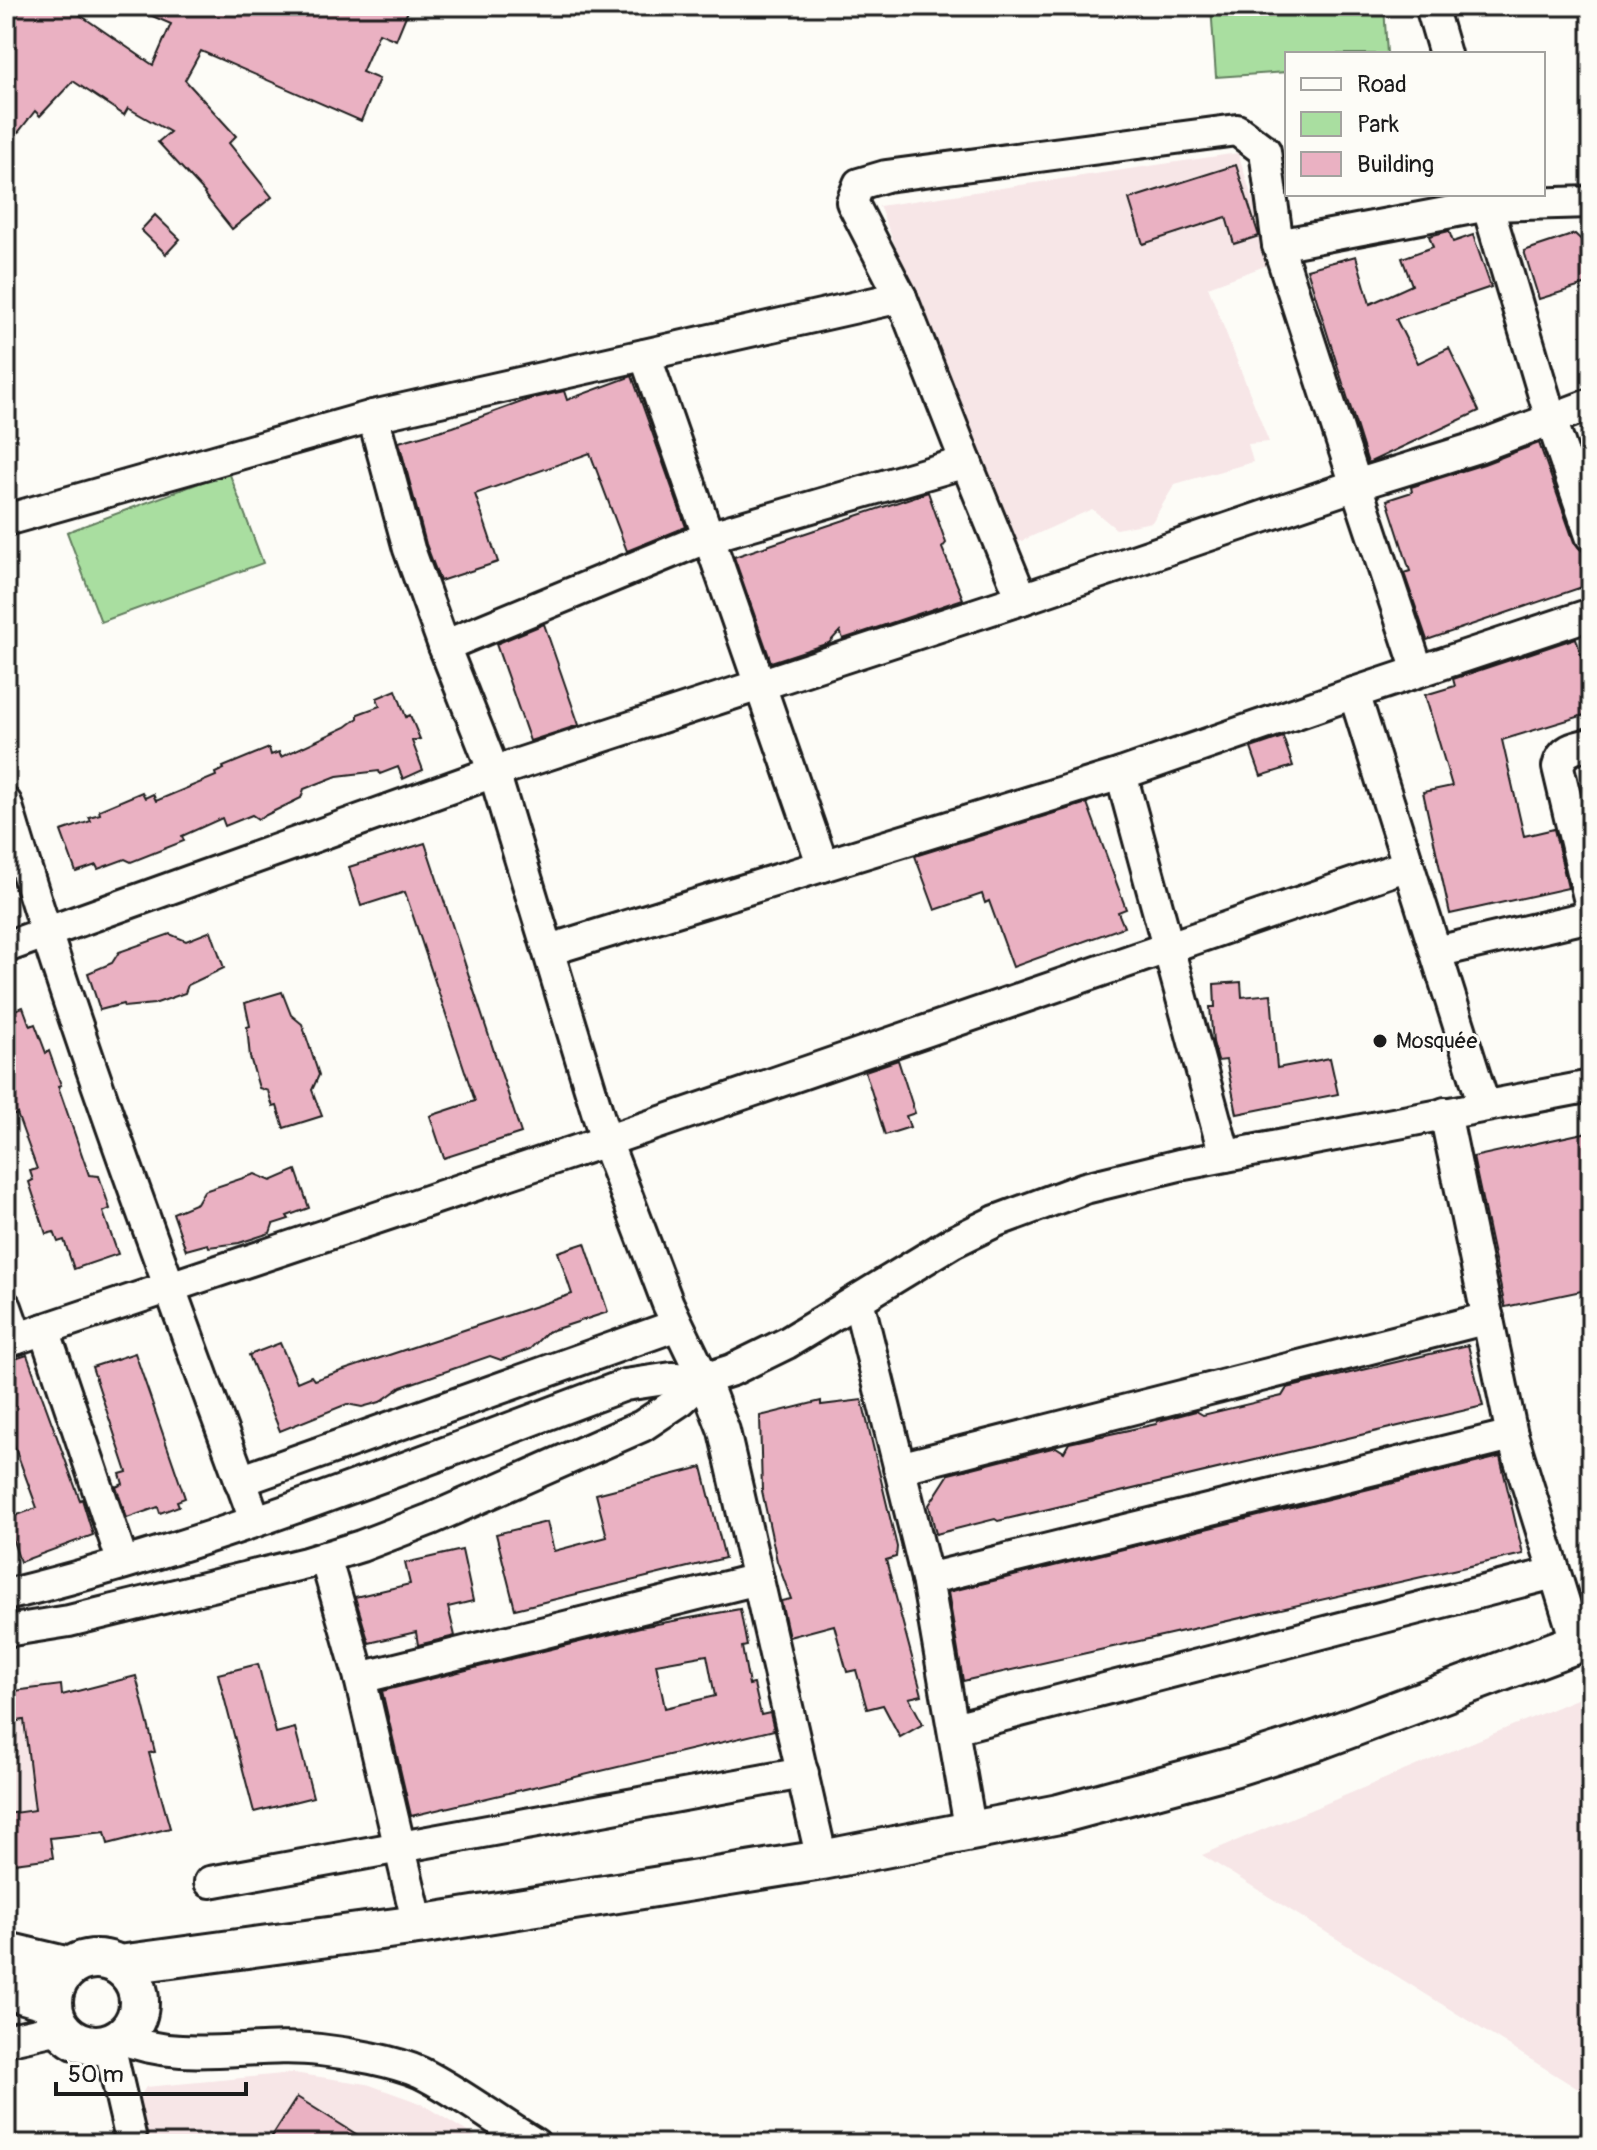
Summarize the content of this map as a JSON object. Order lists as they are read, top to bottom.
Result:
{
  "places": ["Mosquée"],
  "legend": ["Road", "Park", "Building"],
  "scale_bar": "50 m"
}
